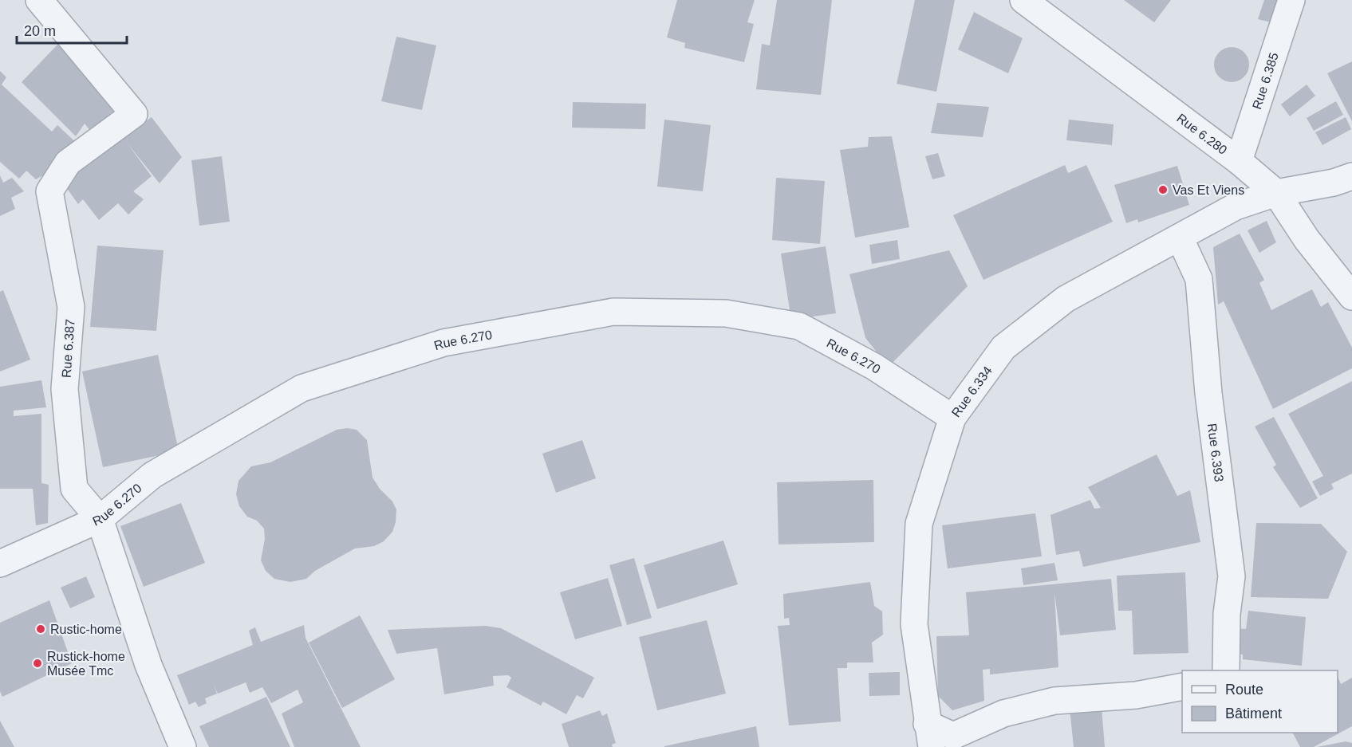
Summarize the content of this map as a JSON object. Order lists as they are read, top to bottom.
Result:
{
  "streets": {
    "street": [
      "Rue 6.385",
      "Rue 6.280",
      "Rue 6.270",
      "Rue 6.387",
      "Rue 6.334",
      "Rue 6.393"
    ]
  },
  "crossings": [
    ["Rue 6.385", "Rue 6.280"],
    ["Rue 6.280", "Rue 6.334"],
    ["Rue 6.270", "Rue 6.387"],
    ["Rue 6.270", "Rue 6.334"],
    ["Rue 6.334", "Rue 6.393"]
  ],
  "places": ["Vas Et Viens", "Rustic-home", "Rustick-home Musée Tmc"],
  "legend": ["Route", "Bâtiment"],
  "scale_bar": "20 m"
}
